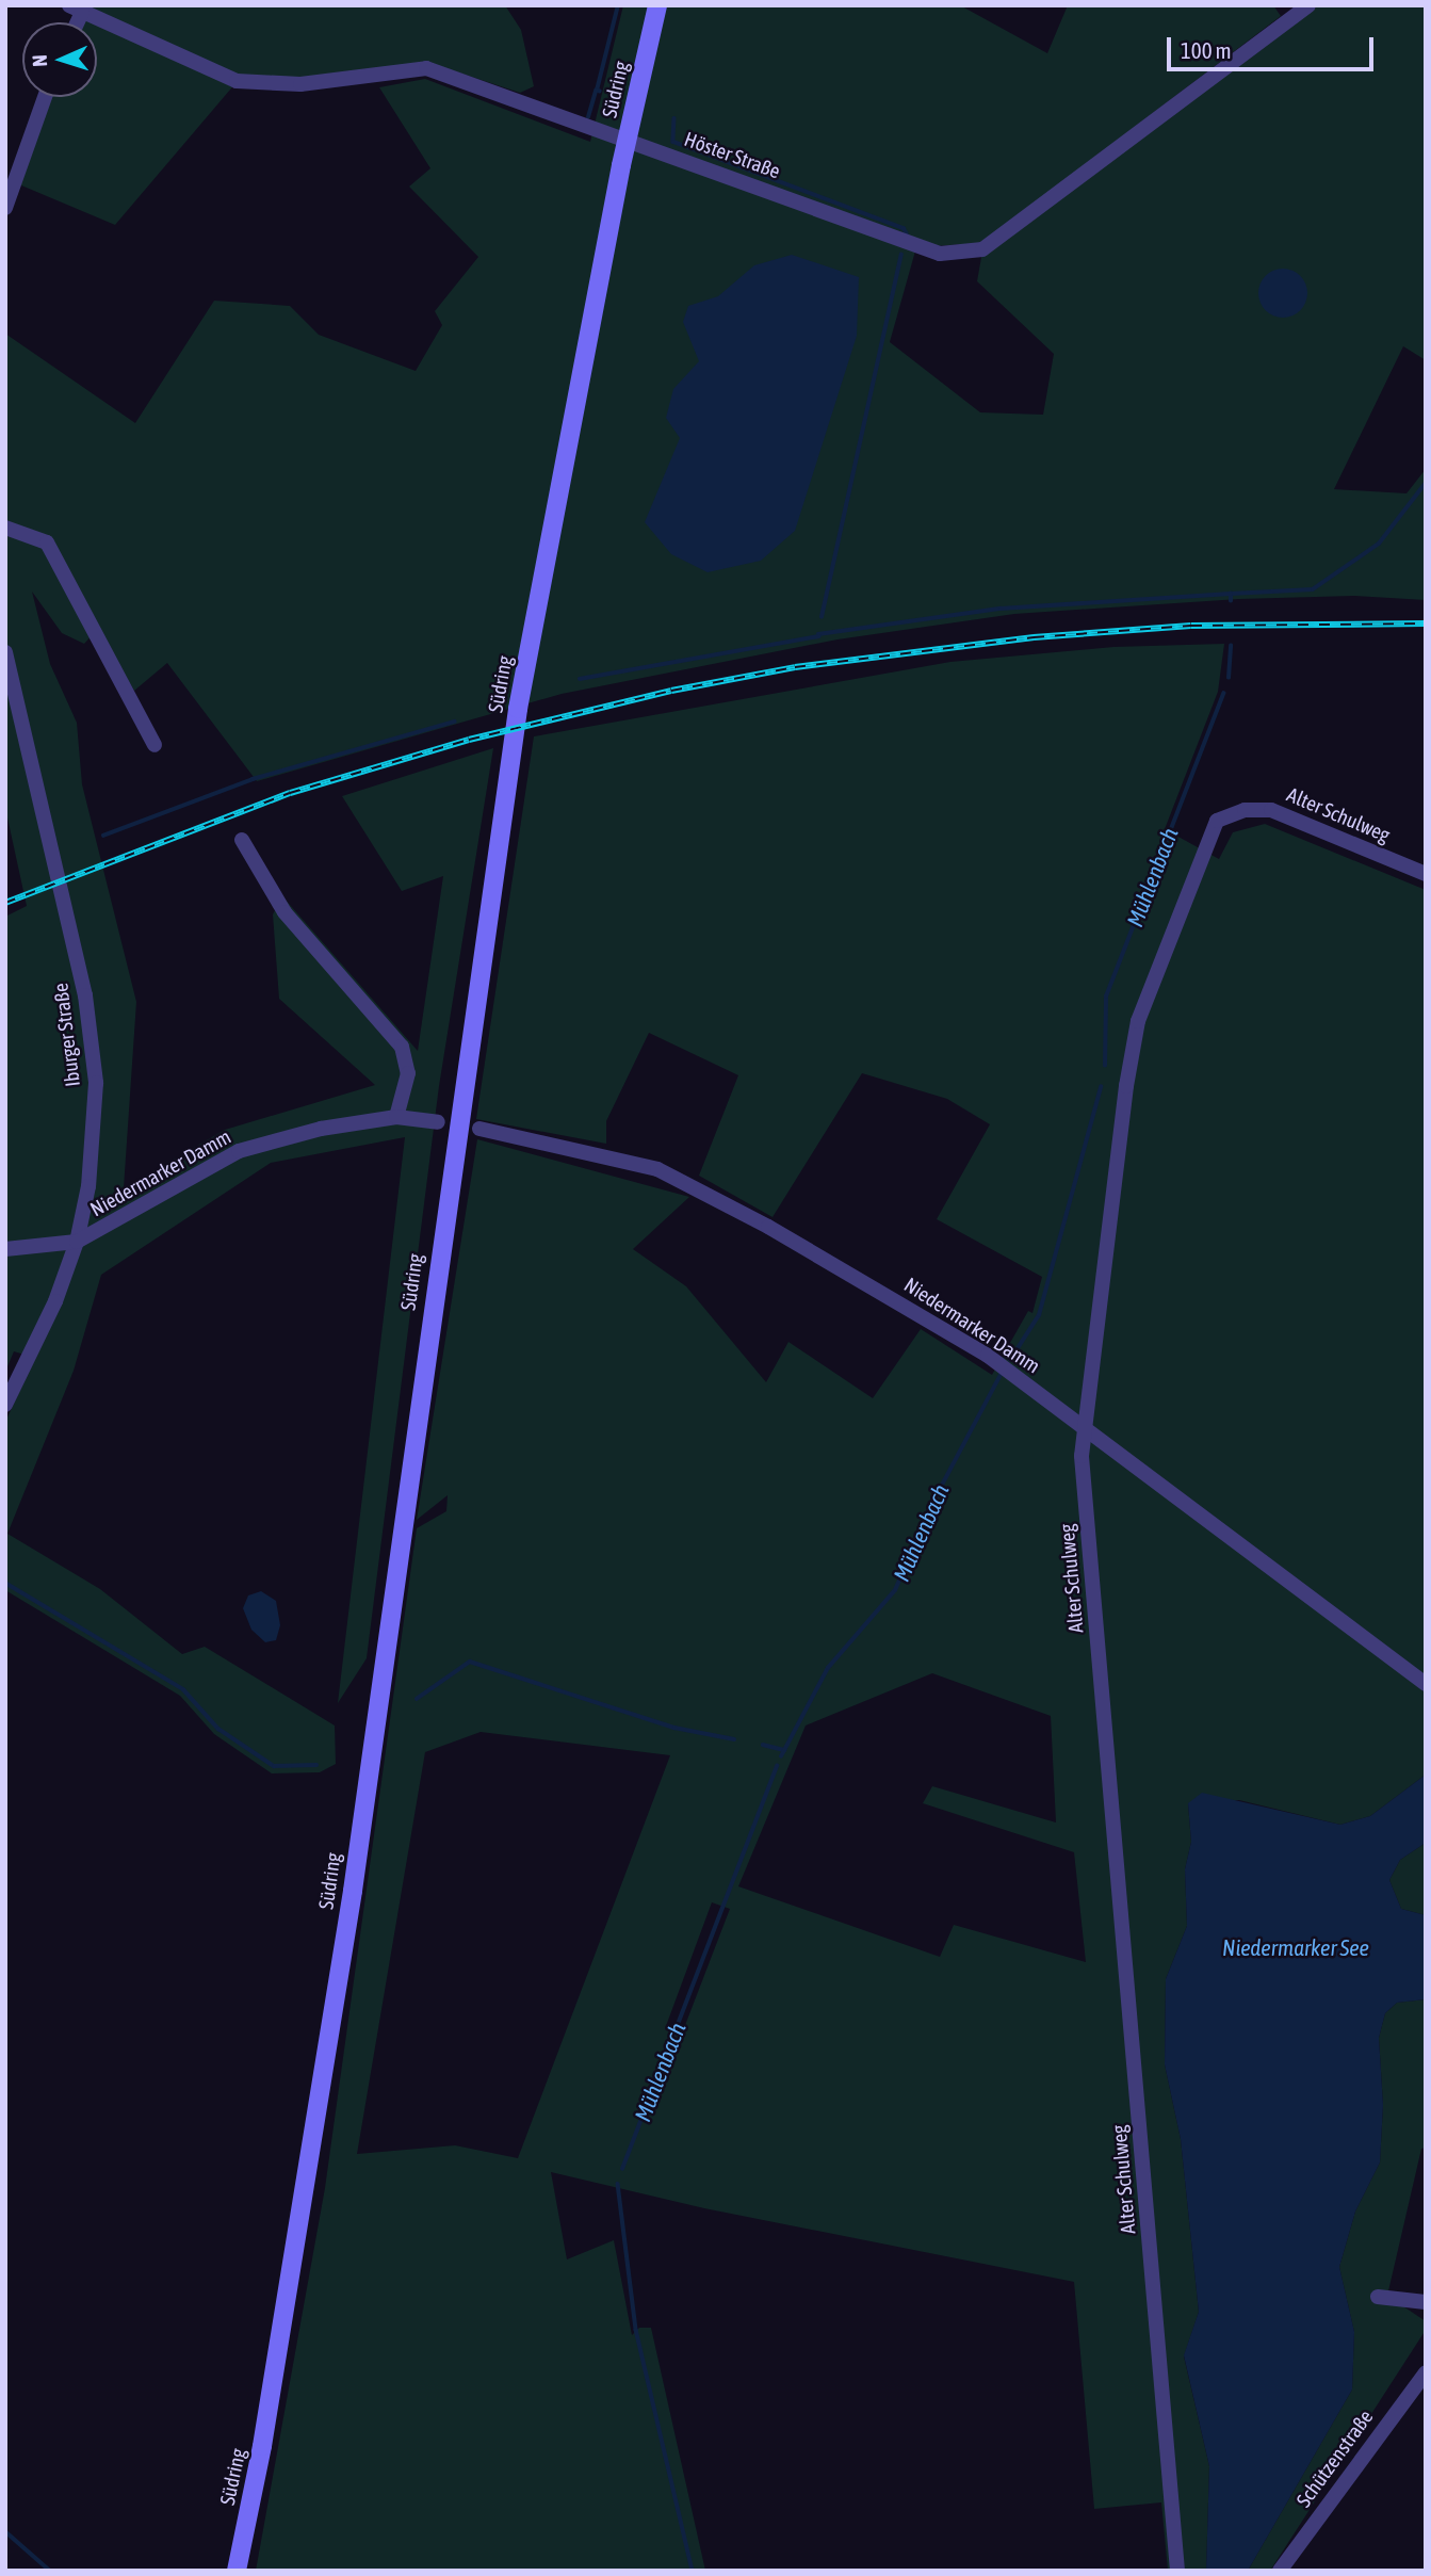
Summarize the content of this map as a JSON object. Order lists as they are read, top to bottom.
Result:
{
  "streets": {
    "main road": ["Südring"],
    "street": [
      "Höster Straße",
      "Alter Schulweg",
      "Iburger Straße",
      "Niedermarker Damm",
      "Schützenstraße"
    ]
  },
  "crossings": [
    ["Alter Schulweg", "Niedermarker Damm"],
    ["Iburger Straße", "Niedermarker Damm"]
  ],
  "water": ["Mühlenbach", "Niedermarker See"],
  "scale_bar": "100 m",
  "north": "left"
}
